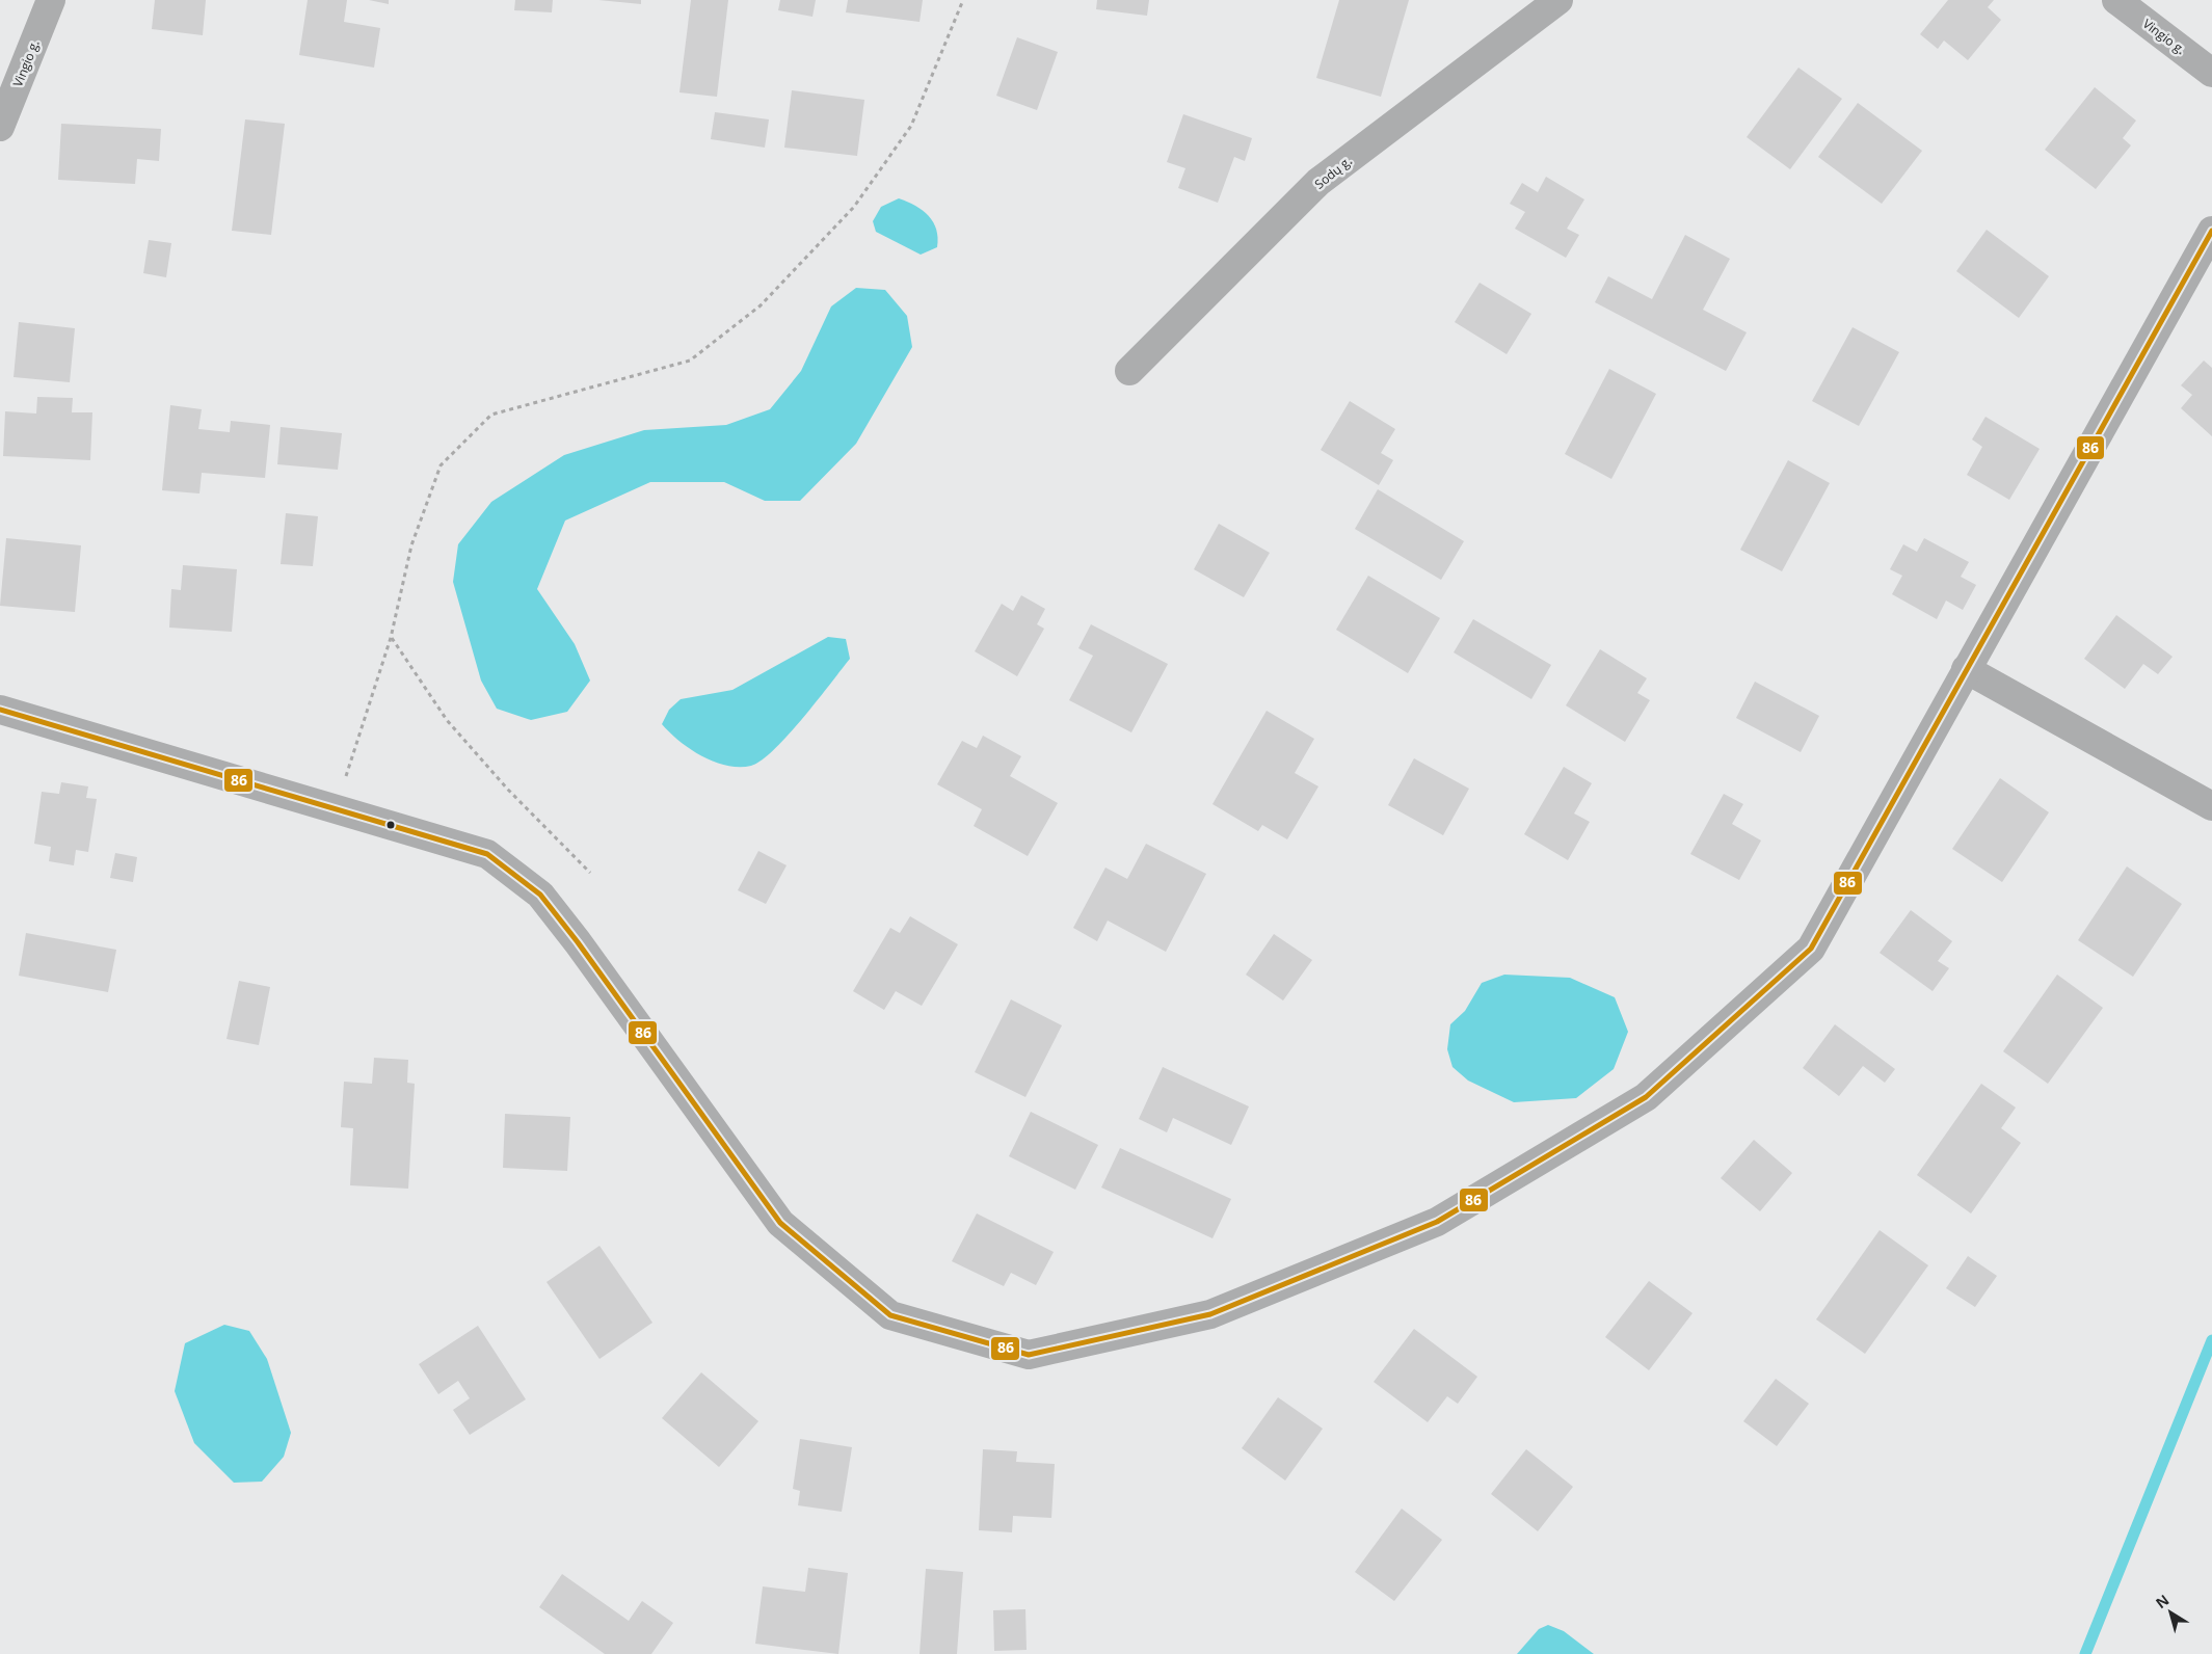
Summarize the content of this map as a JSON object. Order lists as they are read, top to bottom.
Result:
{
  "streets": {
    "street": ["Vingio g.", "Sodų g."]
  },
  "lines": ["transit line 86"],
  "north": "top left"
}
